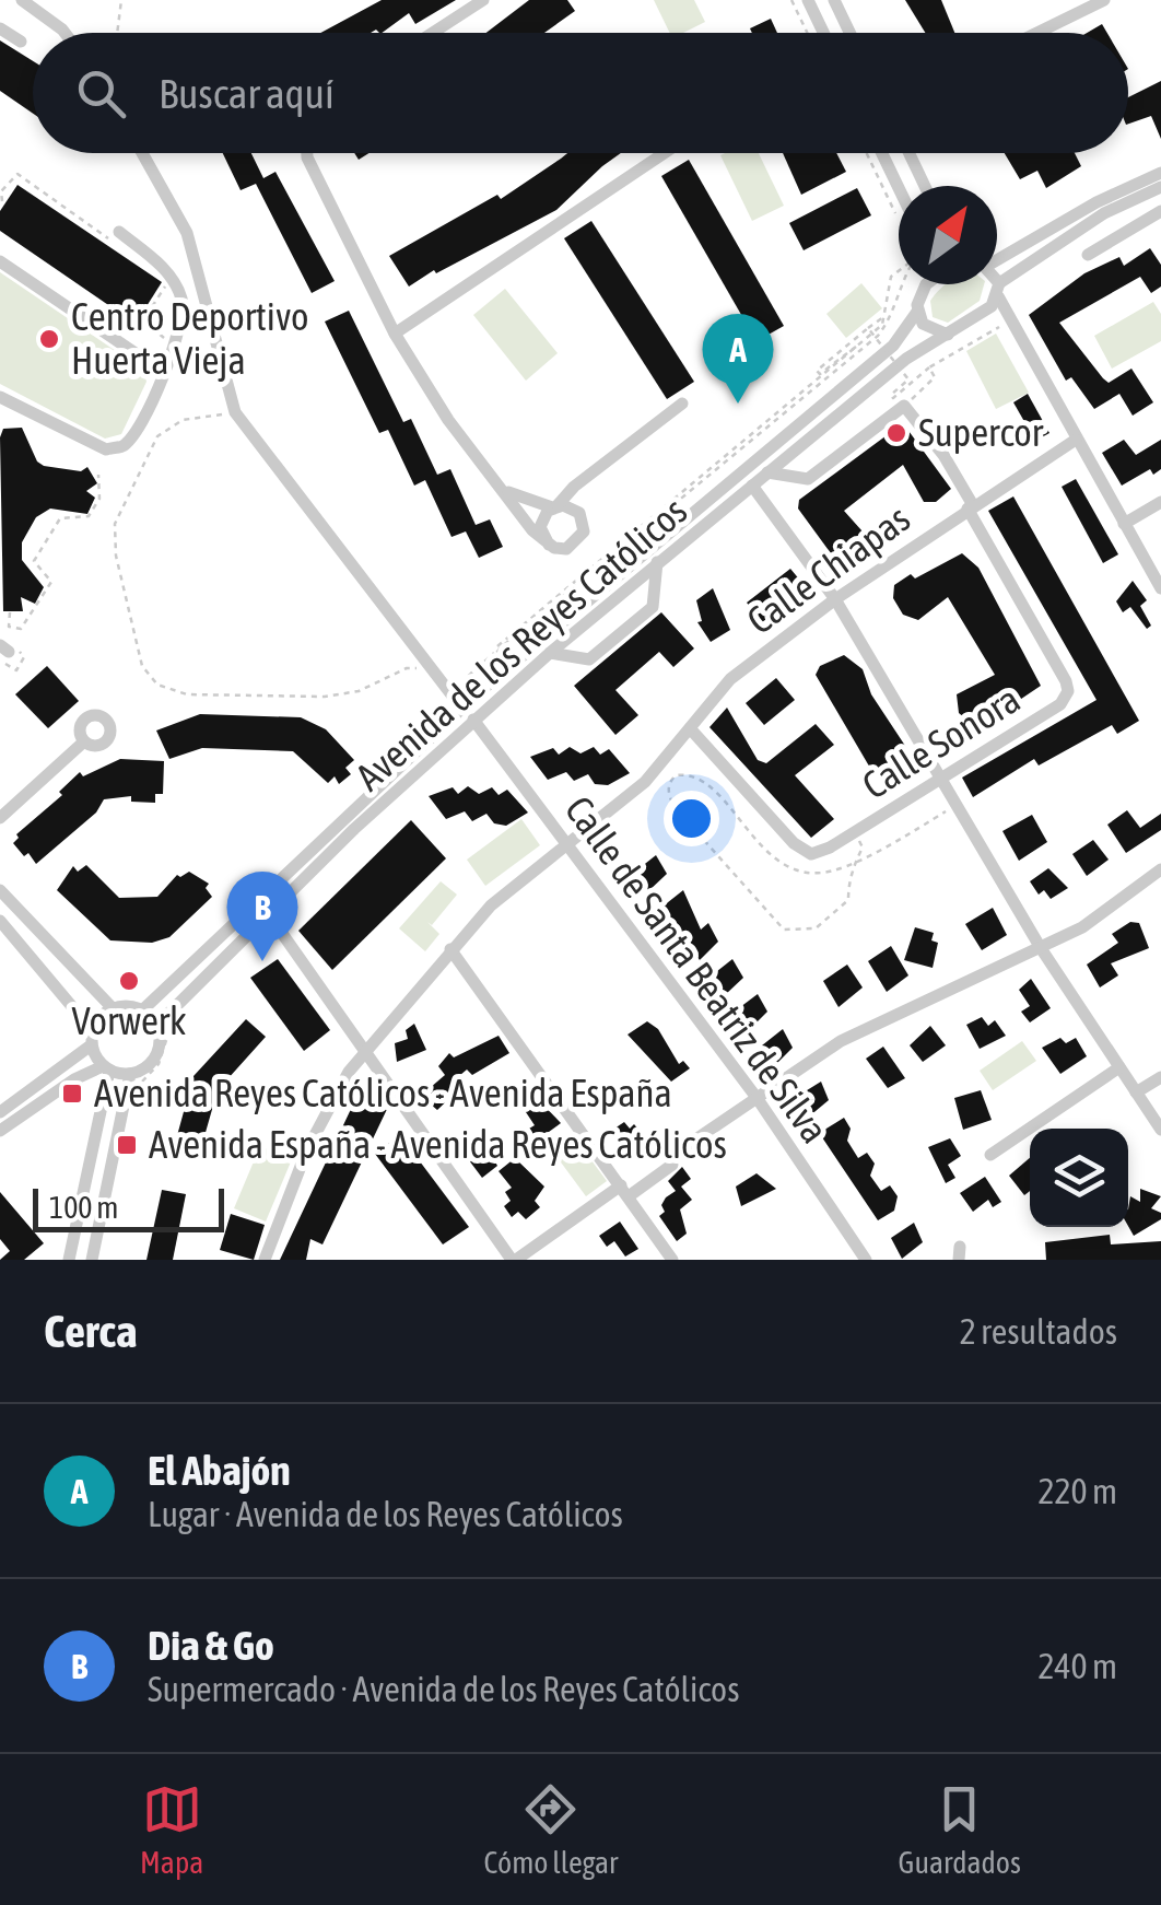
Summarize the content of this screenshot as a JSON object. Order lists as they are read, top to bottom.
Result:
{
  "streets": {
    "street": [
      "Calle Chiapas",
      "Avenida de los Reyes Católicos",
      "Calle Sonora",
      "Calle de Santa Beatriz de Silva"
    ]
  },
  "crossings": [
    ["Calle Chiapas", "Calle Sonora"],
    ["Calle Chiapas", "Calle de Santa Beatriz de Silva"],
    ["Avenida de los Reyes Católicos", "Calle de Santa Beatriz de Silva"]
  ],
  "places": {
    "other": ["Centro Deportivo Huerta Vieja", "Supercor", "Vorwerk"],
    "transit": ["Avenida Reyes Católicos - Avenida España", "Avenida España - Avenida Reyes Católicos"]
  },
  "scale_bar": "100 m",
  "north": "top right",
  "page": {
    "search": "Buscar aquí",
    "pins": ["A", "B"],
    "scale": "100 m",
    "heading": ["Cerca", "2 resultados"],
    "list": [
      {
        "mark": "A",
        "name": "El Abajón",
        "note": "Lugar · Avenida de los Reyes Católicos",
        "value": "220 m"
      },
      {
        "mark": "B",
        "name": "Dia & Go",
        "note": "Supermercado · Avenida de los Reyes Católicos",
        "value": "240 m"
      }
    ],
    "nav": ["Mapa", "Cómo llegar", "Guardados"]
  }
}
